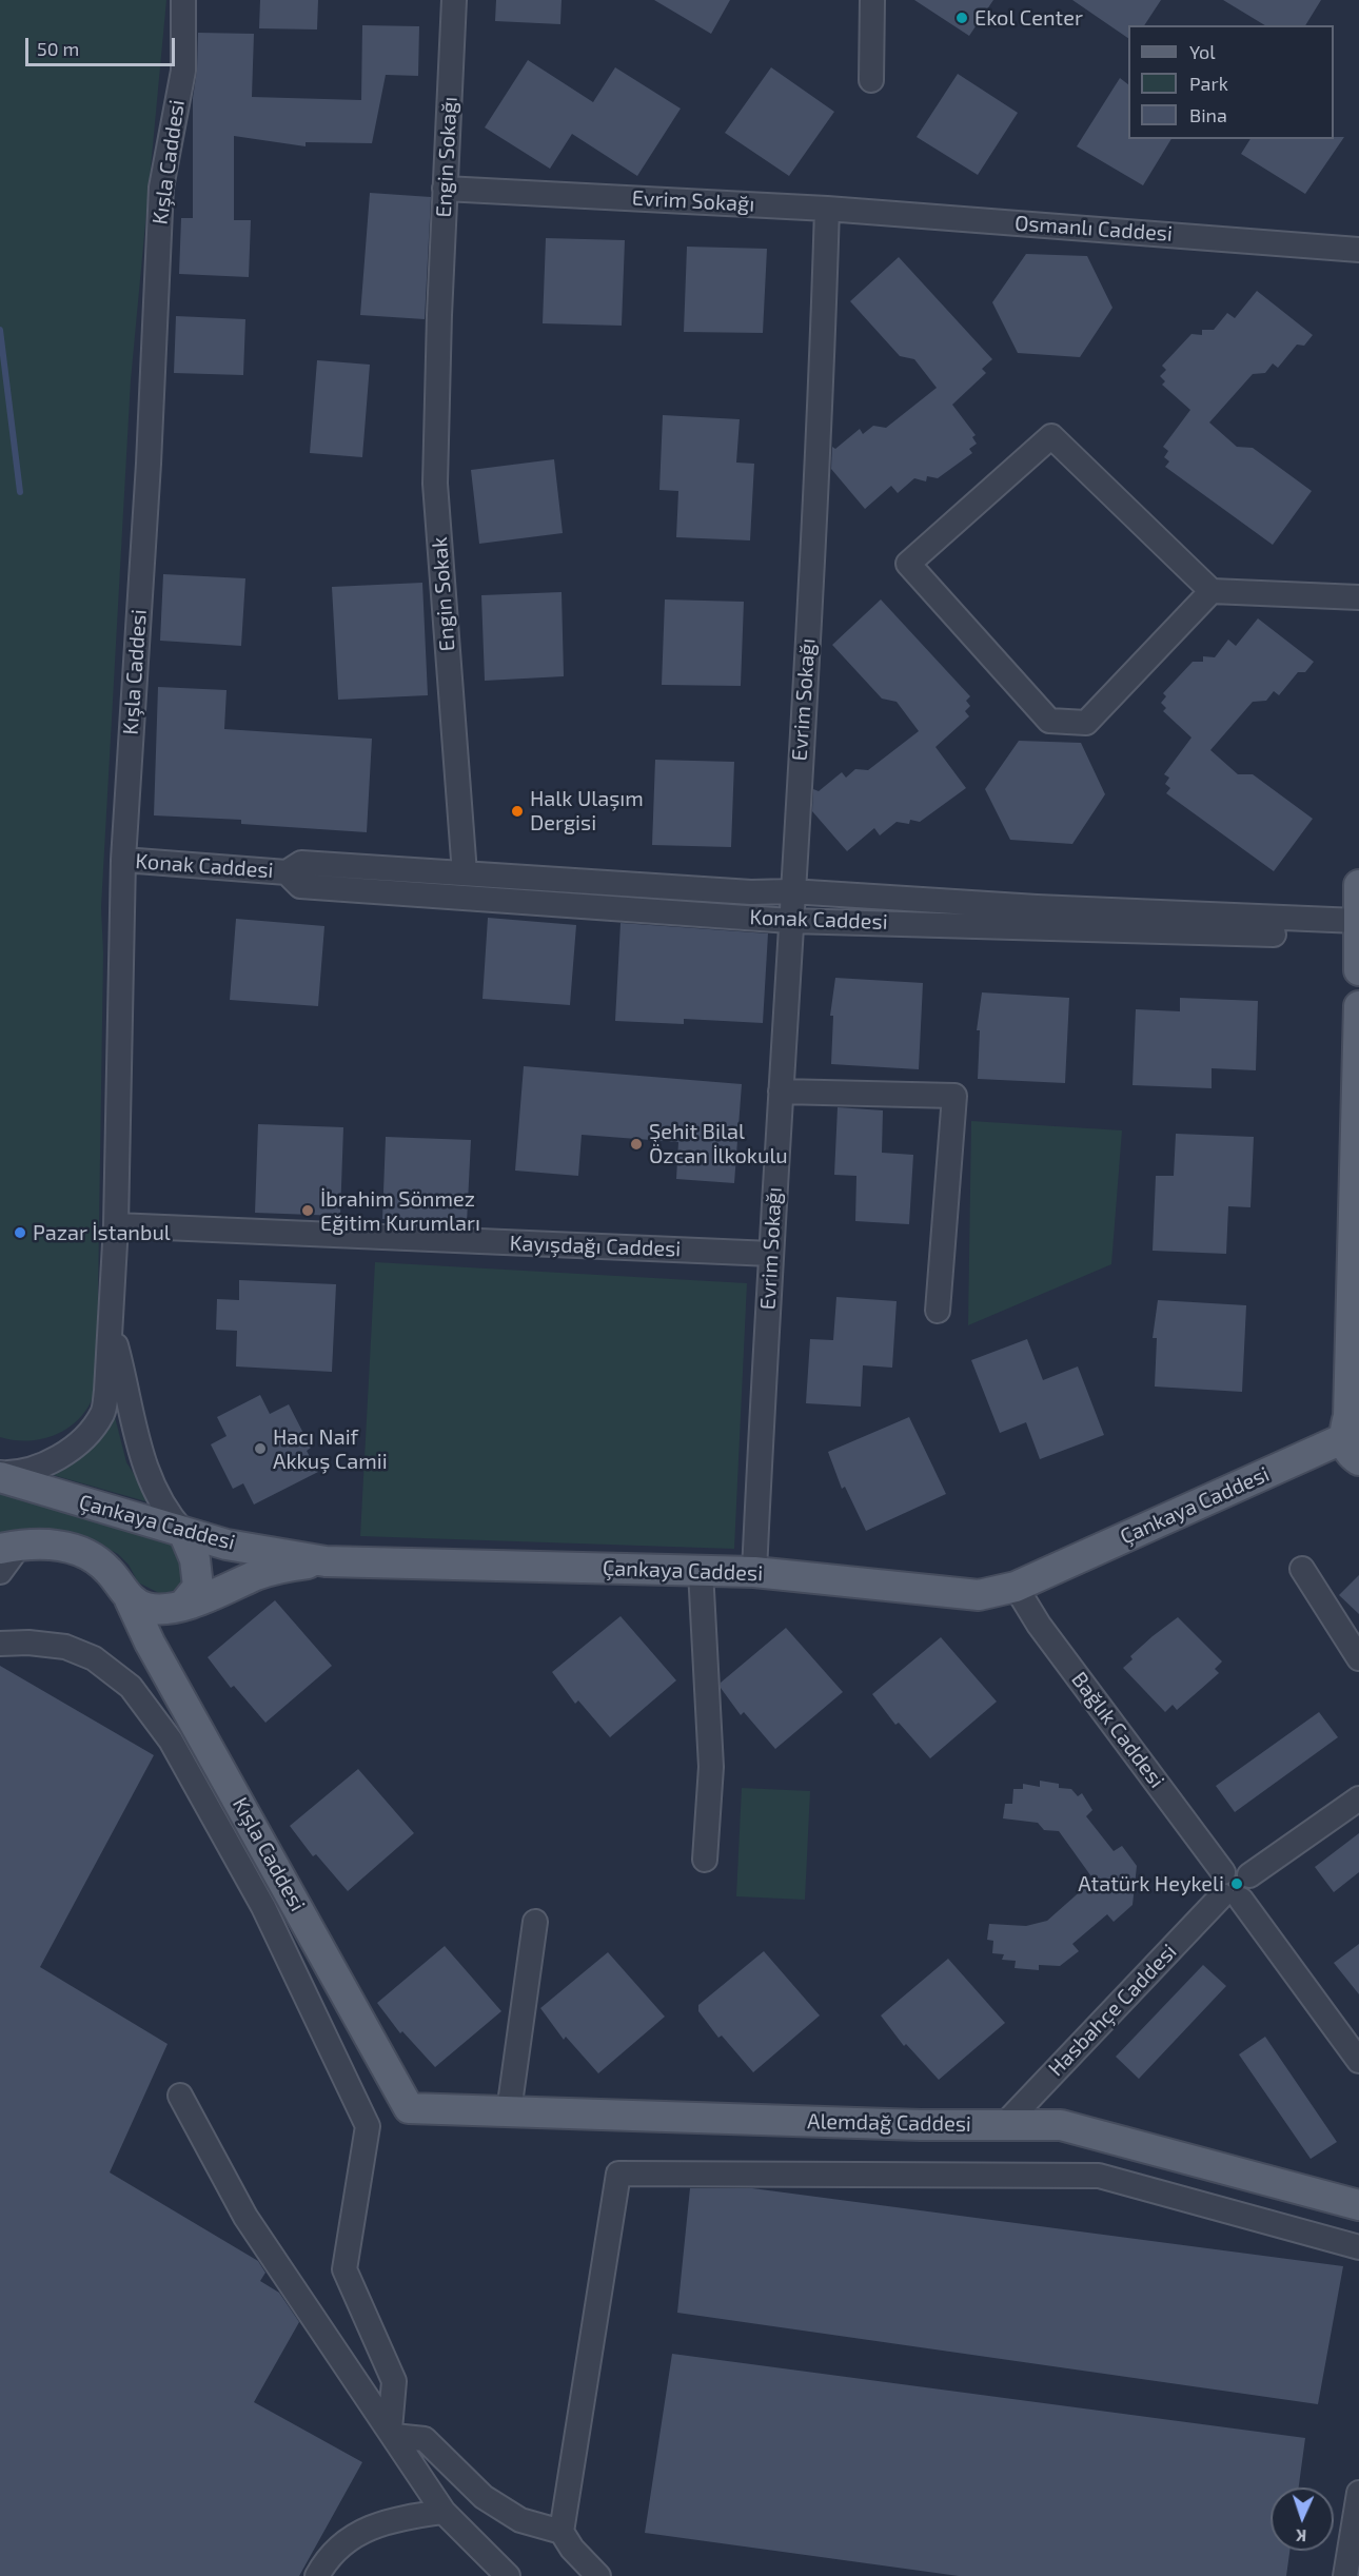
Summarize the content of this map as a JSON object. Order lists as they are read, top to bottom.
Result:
{
  "streets": {
    "main road": ["Kışla Caddesi", "Çankaya Caddesi", "Alemdağ Caddesi"],
    "street": [
      "Engin Sokağı",
      "Evrim Sokağı",
      "Osmanlı Caddesi",
      "Engin Sokak",
      "Konak Caddesi",
      "Kayışdağı Caddesi",
      "Bağlık Caddesi",
      "Hasbahçe Caddesi"
    ]
  },
  "crossings": [
    ["Engin Sokağı", "Evrim Sokağı"],
    ["Engin Sokağı", "Engin Sokak"],
    ["Kışla Caddesi", "Konak Caddesi"],
    ["Kışla Caddesi", "Kayışdağı Caddesi"],
    ["Kışla Caddesi", "Alemdağ Caddesi"],
    ["Evrim Sokağı", "Osmanlı Caddesi"],
    ["Evrim Sokağı", "Konak Caddesi"],
    ["Evrim Sokağı", "Kayışdağı Caddesi"],
    ["Evrim Sokağı", "Çankaya Caddesi"],
    ["Engin Sokak", "Konak Caddesi"],
    ["Çankaya Caddesi", "Bağlık Caddesi"],
    ["Bağlık Caddesi", "Hasbahçe Caddesi"],
    ["Hasbahçe Caddesi", "Alemdağ Caddesi"]
  ],
  "places": [
    "Ekol Center",
    "Halk Ulaşım Dergisi",
    "Şehit Bilal Özcan İlkokulu",
    "İbrahim Sönmez Eğitim Kurumları",
    "Pazar İstanbul",
    "Hacı Naif Akkuş Camii",
    "Atatürk Heykeli"
  ],
  "legend": ["Yol", "Park", "Bina"],
  "scale_bar": "50 m",
  "north": "bottom"
}
